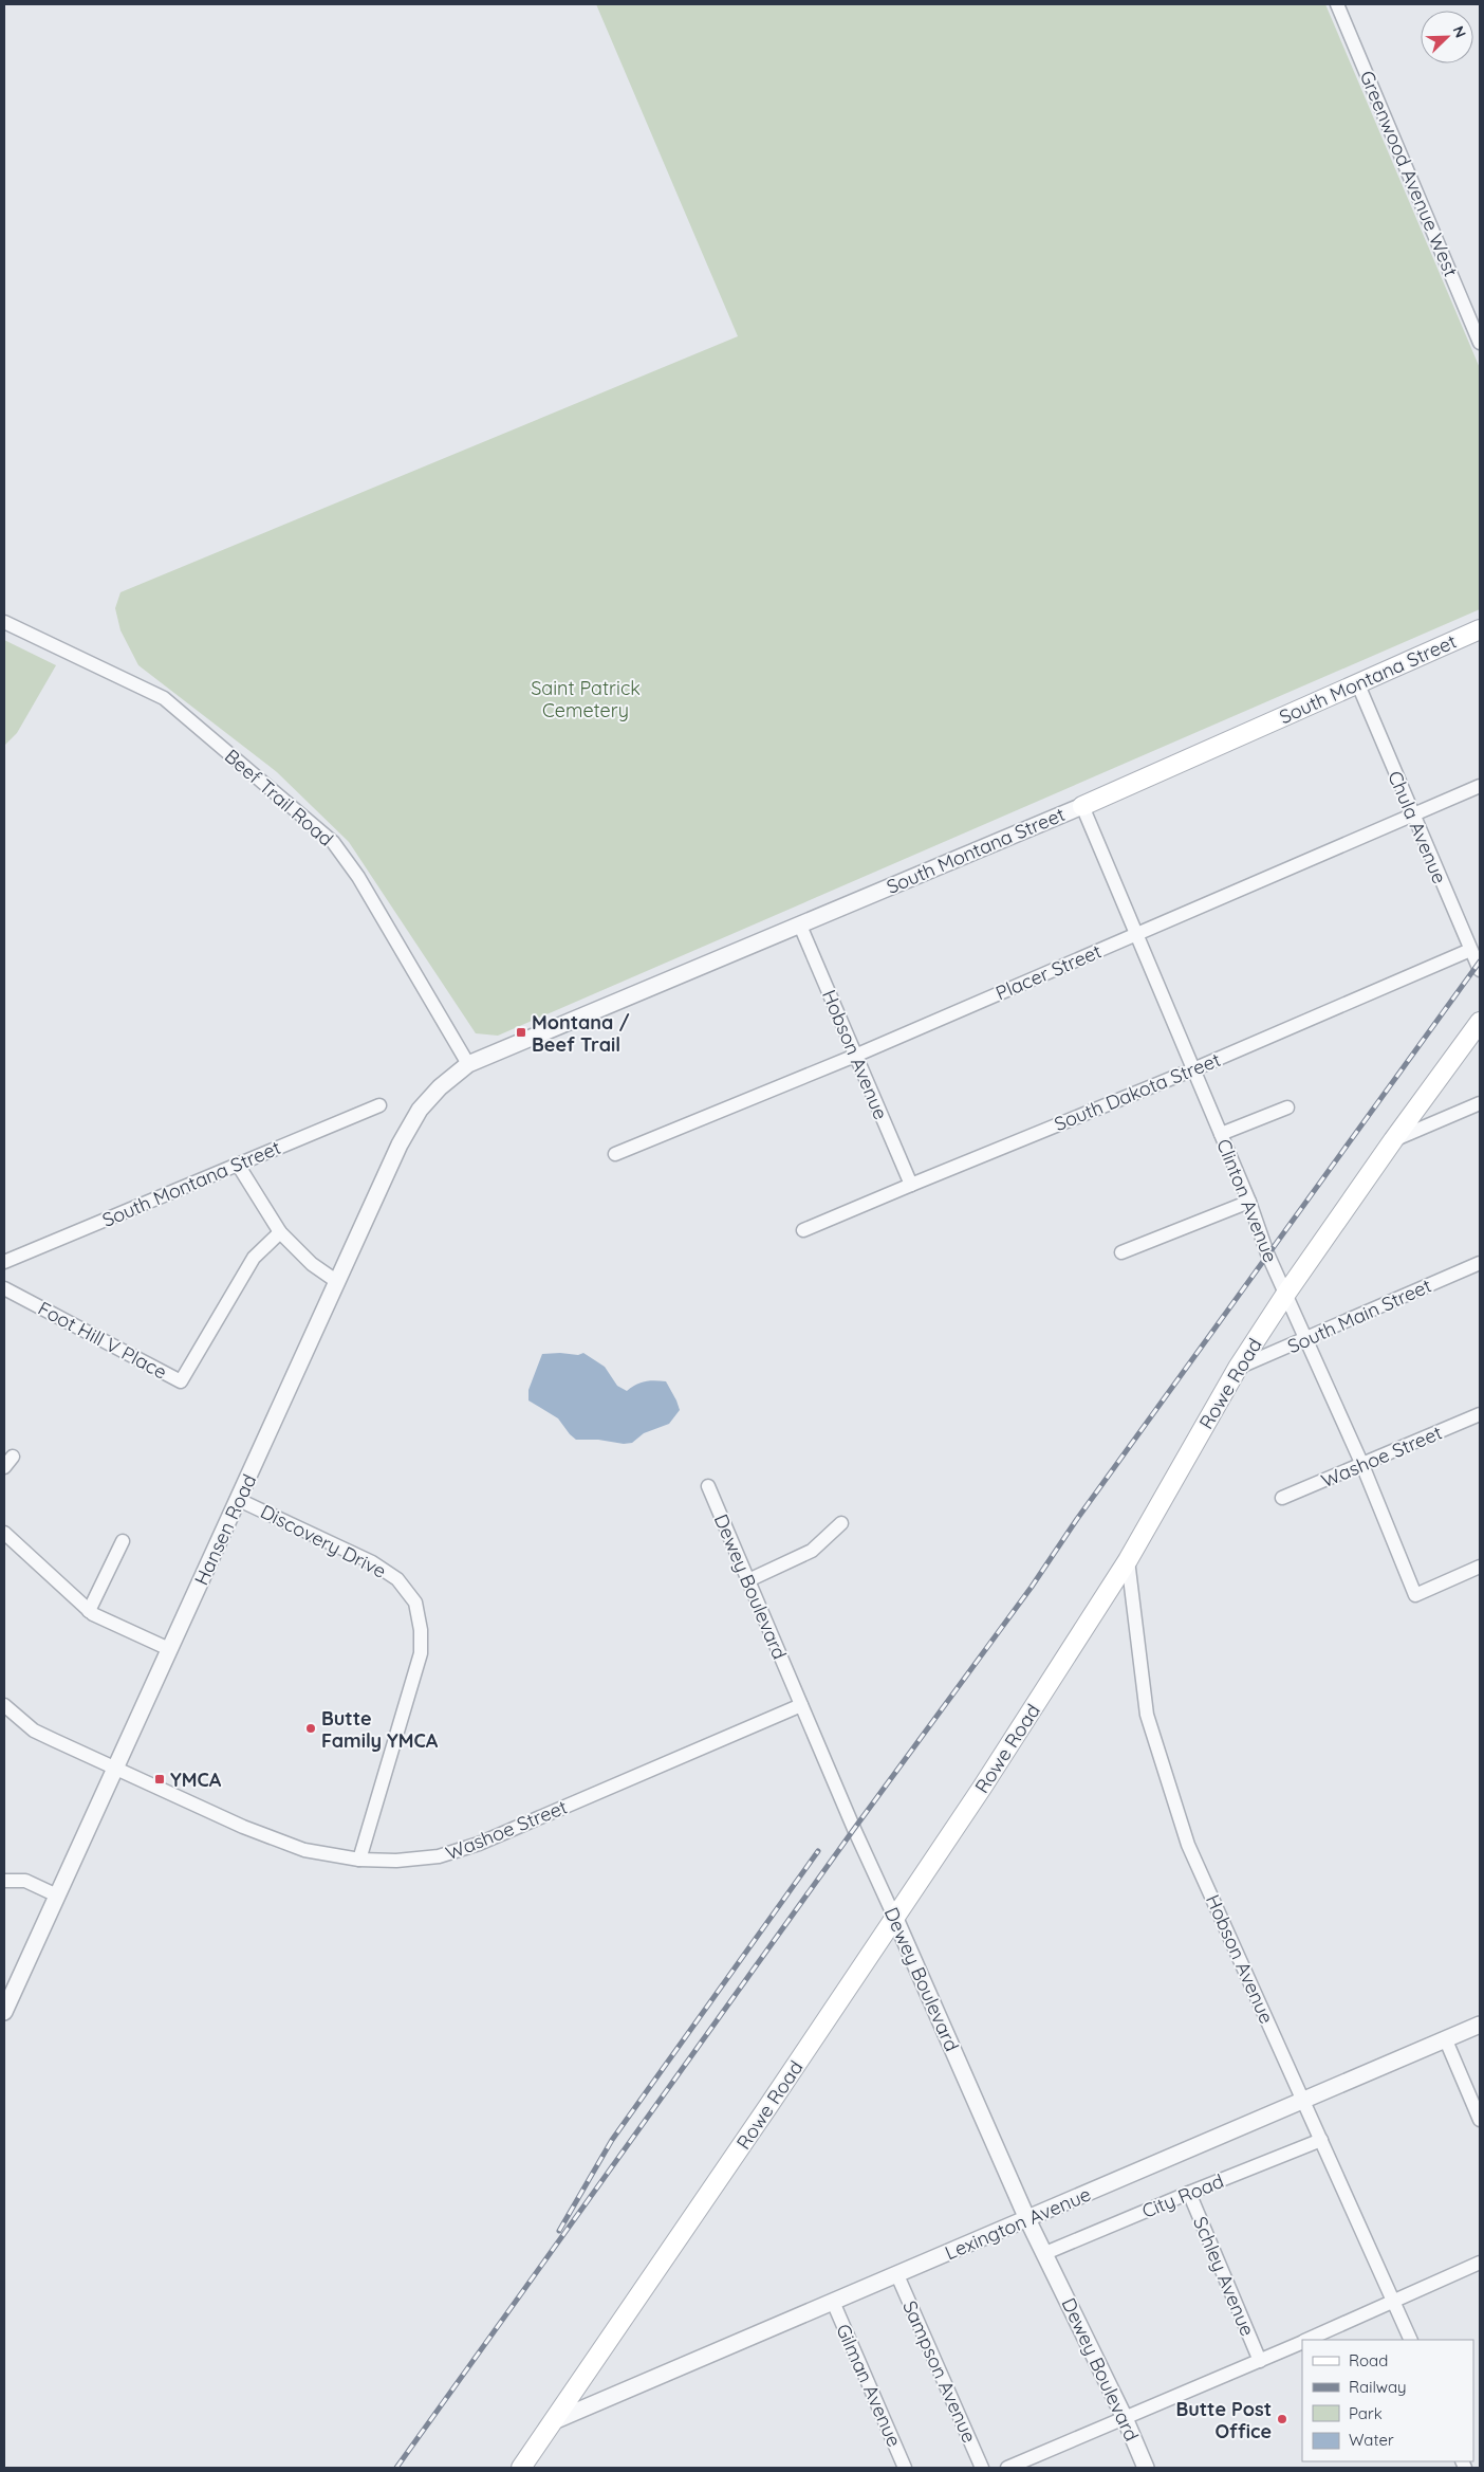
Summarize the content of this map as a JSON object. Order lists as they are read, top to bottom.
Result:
{
  "streets": {
    "main road": ["South Montana Street", "Rowe Road"],
    "street": [
      "Greenwood Avenue West",
      "Beef Trail Road",
      "Chula Avenue",
      "Placer Street",
      "Hobson Avenue",
      "South Dakota Street",
      "Clinton Avenue",
      "South Main Street",
      "Foot Hill V Place",
      "Washoe Street",
      "Hansen Road",
      "Discovery Drive",
      "Dewey Boulevard",
      "City Road",
      "Lexington Avenue",
      "Schley Avenue",
      "Sampson Avenue",
      "Gilman Avenue"
    ]
  },
  "crossings": [
    ["South Montana Street", "Beef Trail Road"],
    ["South Montana Street", "Chula Avenue"],
    ["South Montana Street", "Hobson Avenue"],
    ["South Montana Street", "Clinton Avenue"],
    ["South Montana Street", "Hansen Road"],
    ["Beef Trail Road", "Hansen Road"],
    ["Chula Avenue", "Placer Street"],
    ["Chula Avenue", "South Dakota Street"],
    ["Placer Street", "Hobson Avenue"],
    ["Placer Street", "Clinton Avenue"],
    ["Hobson Avenue", "South Dakota Street"],
    ["Hobson Avenue", "Rowe Road"],
    ["Hobson Avenue", "City Road"],
    ["Hobson Avenue", "Lexington Avenue"],
    ["South Dakota Street", "Clinton Avenue"],
    ["Clinton Avenue", "South Main Street"],
    ["Clinton Avenue", "Rowe Road"],
    ["Clinton Avenue", "Washoe Street"],
    ["South Main Street", "Rowe Road"],
    ["Rowe Road", "Dewey Boulevard"],
    ["Rowe Road", "Lexington Avenue"],
    ["Washoe Street", "Hansen Road"],
    ["Washoe Street", "Discovery Drive"],
    ["Washoe Street", "Dewey Boulevard"],
    ["Hansen Road", "Discovery Drive"],
    ["Dewey Boulevard", "City Road"],
    ["Dewey Boulevard", "Lexington Avenue"],
    ["City Road", "Schley Avenue"],
    ["Lexington Avenue", "Sampson Avenue"],
    ["Lexington Avenue", "Gilman Avenue"]
  ],
  "parks": ["Saint Patrick Cemetery"],
  "places": {
    "transit": ["Montana / Beef Trail", "YMCA"],
    "other": ["Butte Family YMCA", "Butte Post Office"]
  },
  "legend": [
    "Road",
    "Railway",
    "Park",
    "Water"
  ],
  "north": "top right"
}
